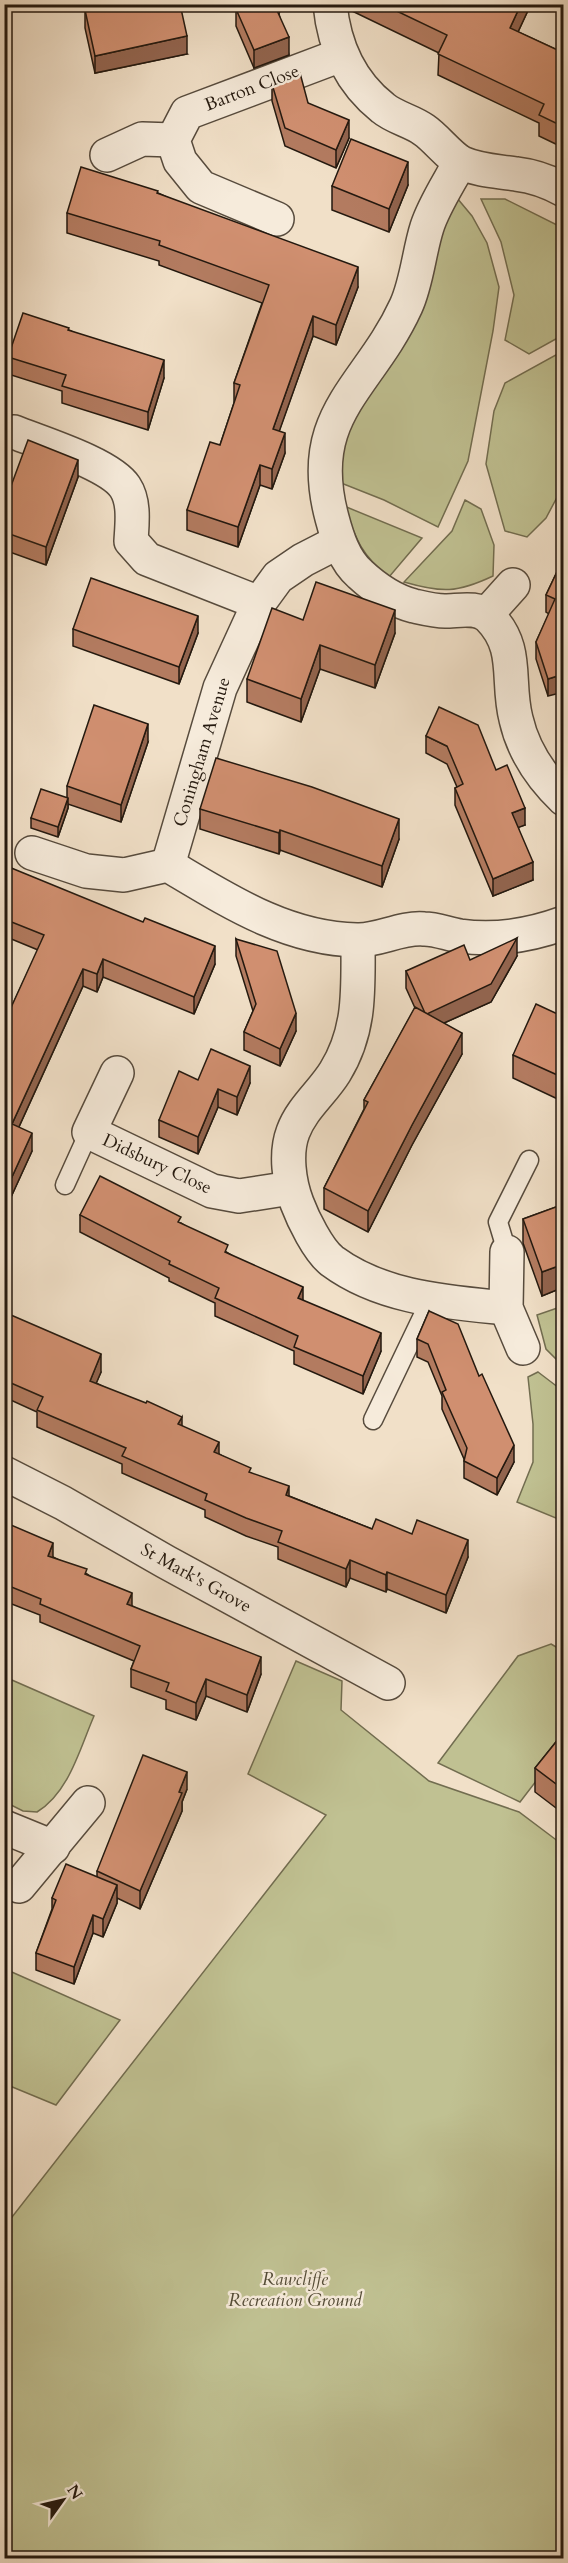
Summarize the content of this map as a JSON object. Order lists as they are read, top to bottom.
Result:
{
  "streets": {
    "street": [
      "Barton Close",
      "Coningham Avenue",
      "Didsbury Close",
      "St Mark's Grove"
    ]
  },
  "parks": ["Rawcliffe Recreation Ground"],
  "north": "top right"
}
